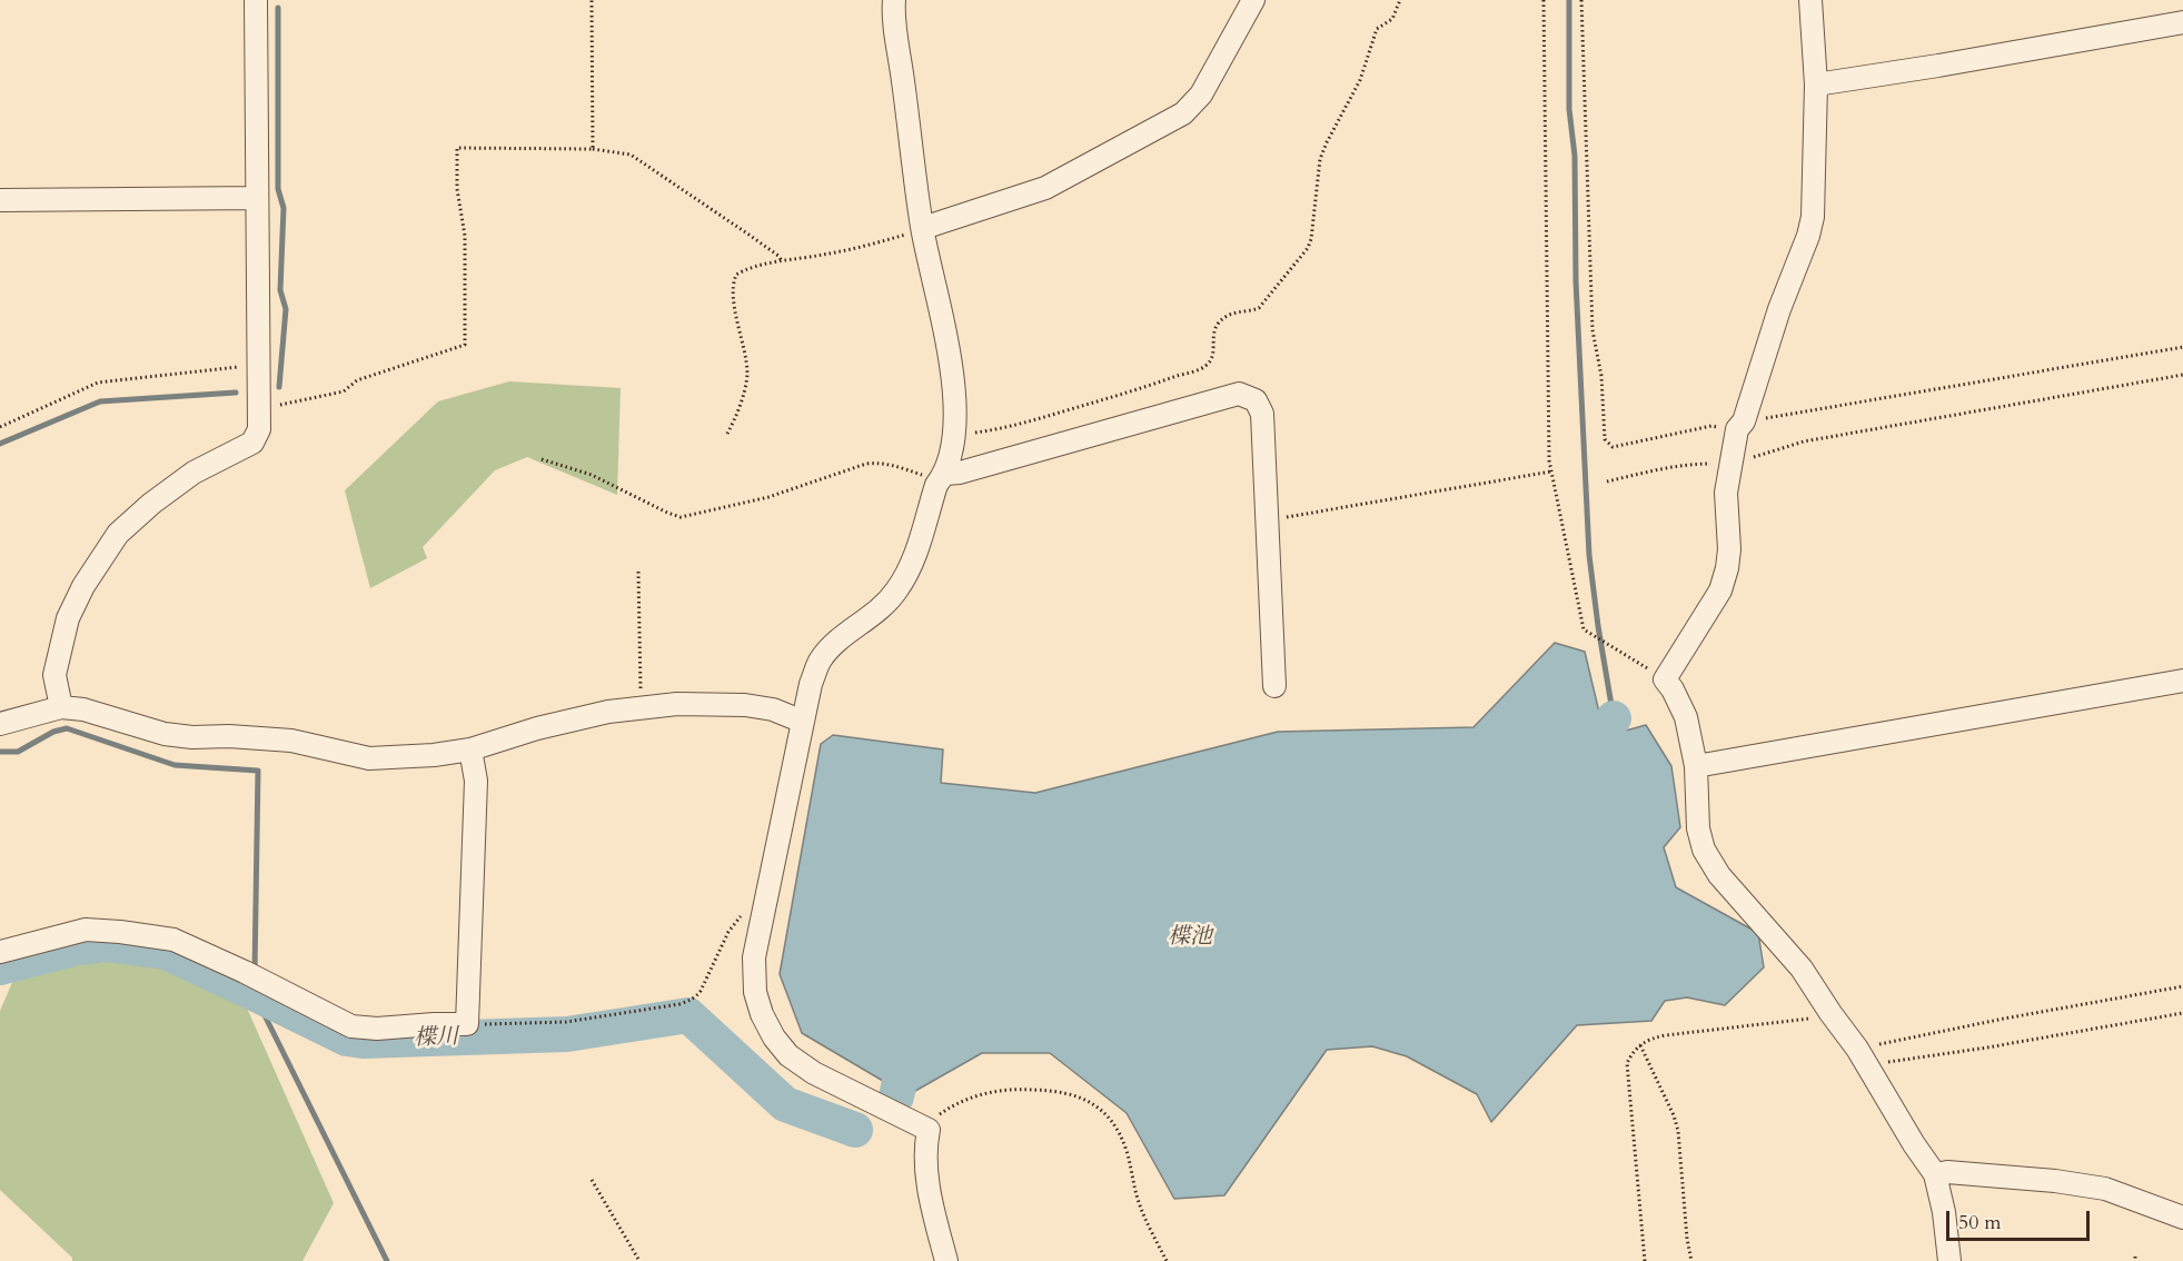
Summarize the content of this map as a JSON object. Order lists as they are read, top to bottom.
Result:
{
  "water": ["楪池", "楪川"],
  "scale_bar": "50 m"
}
